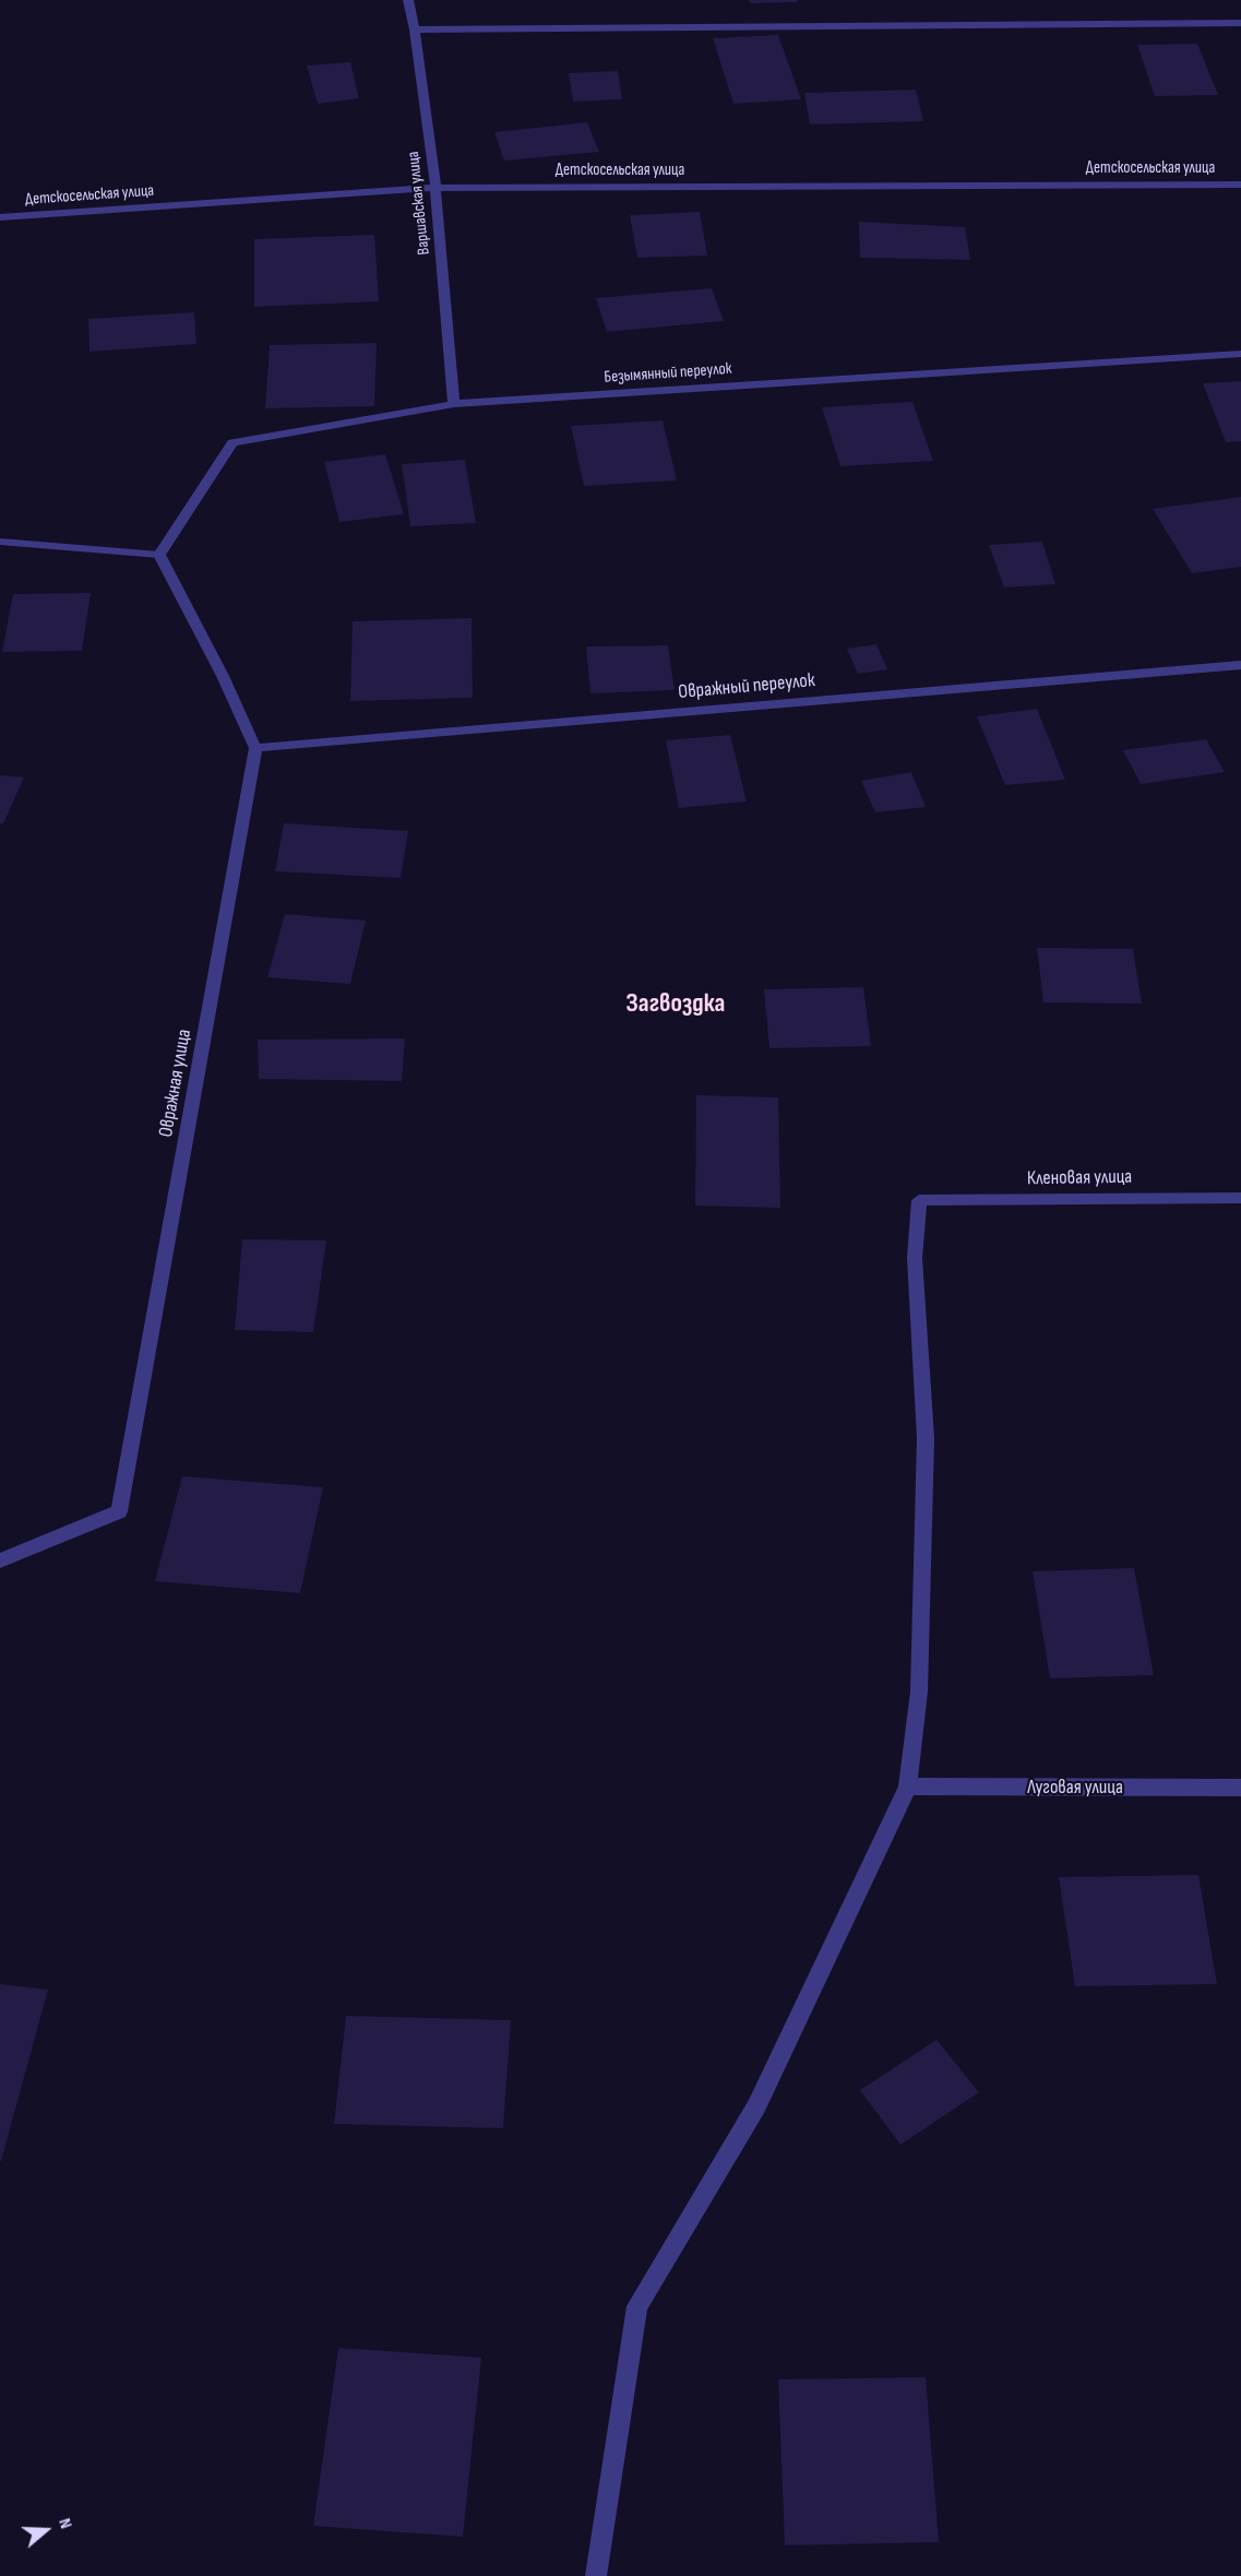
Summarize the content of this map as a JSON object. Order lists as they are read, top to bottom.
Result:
{
  "streets": {
    "street": [
      "Детскосельская улица",
      "Варшавская улица",
      "Безымянный переулок",
      "Овражный переулок",
      "Овражная улица",
      "Кленовая улица",
      "Луговая улица"
    ]
  },
  "crossings": [
    ["Детскосельская улица", "Варшавская улица"],
    ["Варшавская улица", "Безымянный переулок"],
    ["Овражный переулок", "Овражная улица"],
    ["Кленовая улица", "Луговая улица"]
  ],
  "districts": ["Загвоздка"],
  "north": "right"
}
